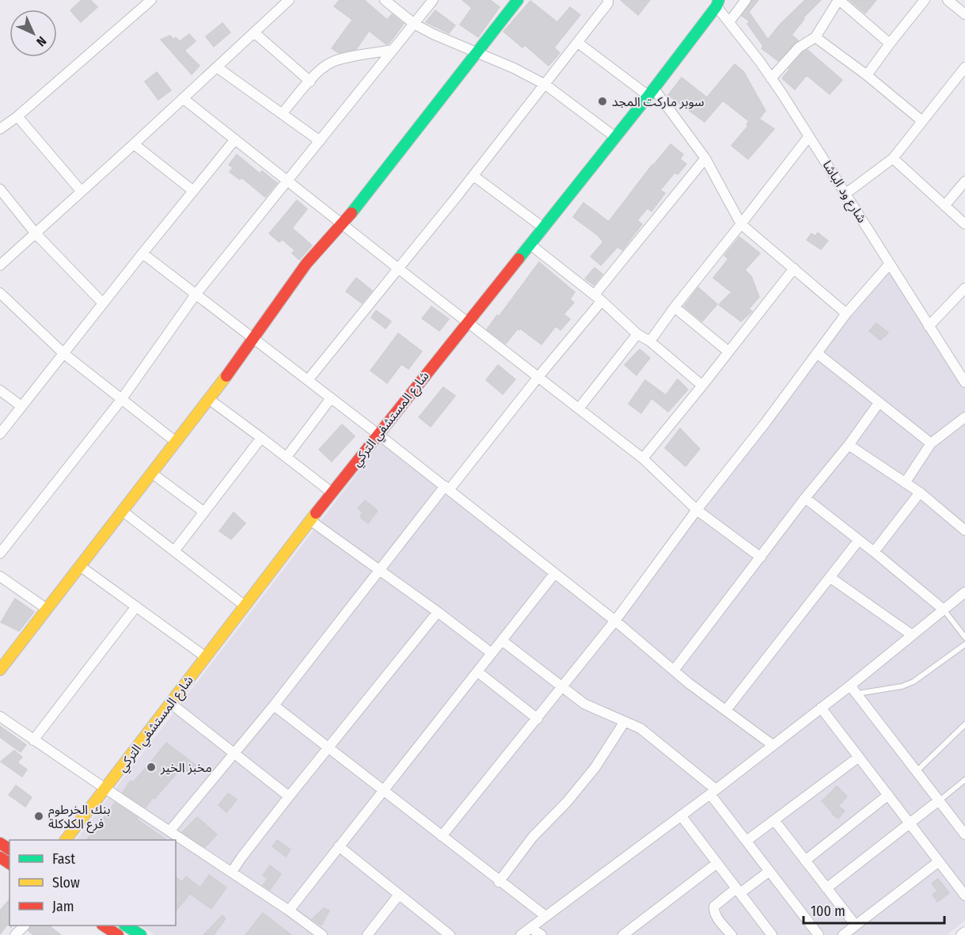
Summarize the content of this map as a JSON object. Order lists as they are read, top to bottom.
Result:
{
  "streets": {
    "street": ["شارع ود الباشا", "شارع المستشفي التركي"]
  },
  "crossings": [
    ["شارع ود الباشا", "شارع المستشفي التركي"]
  ],
  "places": ["سوبر ماركت المجد", "مخبز الخير", "بنك الخرطوم فرع الكلاكلة"],
  "legend": ["Fast", "Slow", "Jam"],
  "scale_bar": "100 m",
  "north": "bottom right"
}
